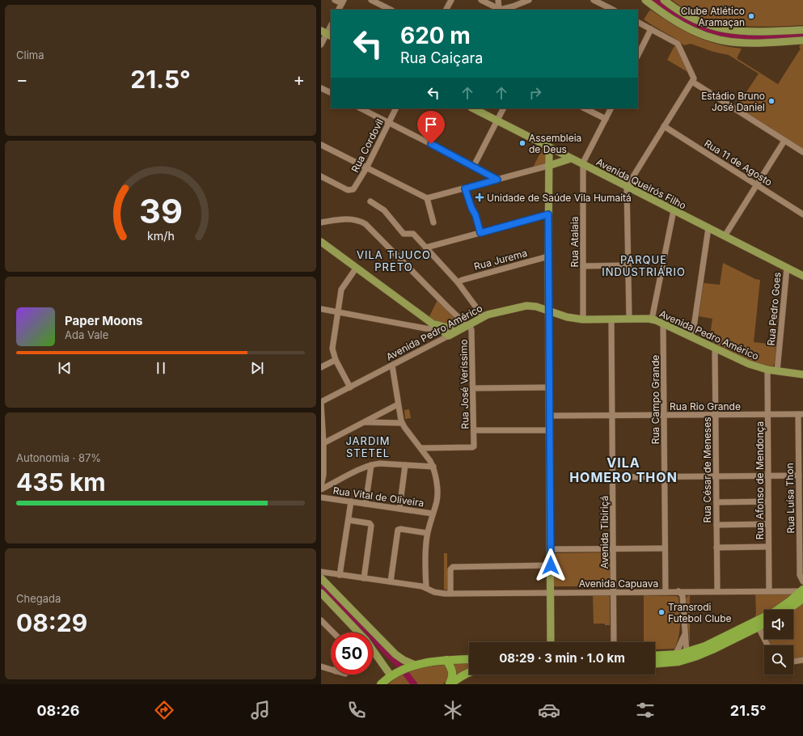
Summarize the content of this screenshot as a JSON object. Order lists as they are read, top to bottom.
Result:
{
  "streets": {
    "main road": ["Avenida Queirós Filho", "Avenida Pedro Américo"],
    "street": [
      "Rua Cordovil",
      "Rua 11 de Agosto",
      "Rua Atalaia",
      "Rua Jurema",
      "Rua Pedro Goes",
      "Rua José Veríssimo",
      "Rua Campo Grande",
      "Rua Rio Grande",
      "Rua César de Meneses",
      "Rua Afonso de Mendonça",
      "Rua Vital de Oliveira",
      "Rua Luísa Thon",
      "Avenida Tibiriçá",
      "Avenida Capuava"
    ]
  },
  "crossings": [
    ["Avenida Queirós Filho", "Rua Atalaia"],
    ["Avenida Queirós Filho", "Rua Pedro Goes"],
    ["Rua Atalaia", "Avenida Pedro Américo"],
    ["Rua Pedro Goes", "Avenida Pedro Américo"],
    ["Avenida Pedro Américo", "Rua José Veríssimo"],
    ["Avenida Pedro Américo", "Rua Campo Grande"],
    ["Avenida Pedro Américo", "Rua César de Meneses"],
    ["Avenida Pedro Américo", "Rua Afonso de Mendonça"],
    ["Avenida Pedro Américo", "Avenida Tibiriçá"],
    ["Rua Campo Grande", "Rua Rio Grande"],
    ["Rua Campo Grande", "Avenida Capuava"],
    ["Rua Rio Grande", "Rua César de Meneses"],
    ["Rua Rio Grande", "Rua Afonso de Mendonça"],
    ["Rua Rio Grande", "Rua Luísa Thon"],
    ["Rua Rio Grande", "Avenida Tibiriçá"],
    ["Rua César de Meneses", "Avenida Capuava"],
    ["Rua Afonso de Mendonça", "Avenida Capuava"],
    ["Avenida Tibiriçá", "Avenida Capuava"]
  ],
  "districts": [
    "VILA TIJUCO PRETO",
    "PARQUE INDUSTRIÁRIO",
    "JARDIM STETEL",
    "VILA HOMERO THON"
  ],
  "places": {
    "other": [
      "Clube Atlético Aramaçan",
      "Estádio Bruno José Daniel",
      "Assembleia de Deus",
      "Transrodi Futebol Clube"
    ],
    "health": ["Unidade de Saúde Vila Humaitá"]
  },
  "page": {
    "tile": [
      "Clima",
      ["Autonomia · 87%", "435 km"],
      ["Chegada", "08:29"]
    ],
    "turn": ["620 m", "Rua Caiçara"],
    "heat": ["−", "21.5°", "+"],
    "song": ["Paper Moons", "Ada Vale"],
    "limit": "50",
    "trip": "08:29 · 3 min · 1.0 km",
    "tabs": ["08:26", "21.5°"],
    "gauge": ["39", "km/h"]
  }
}
